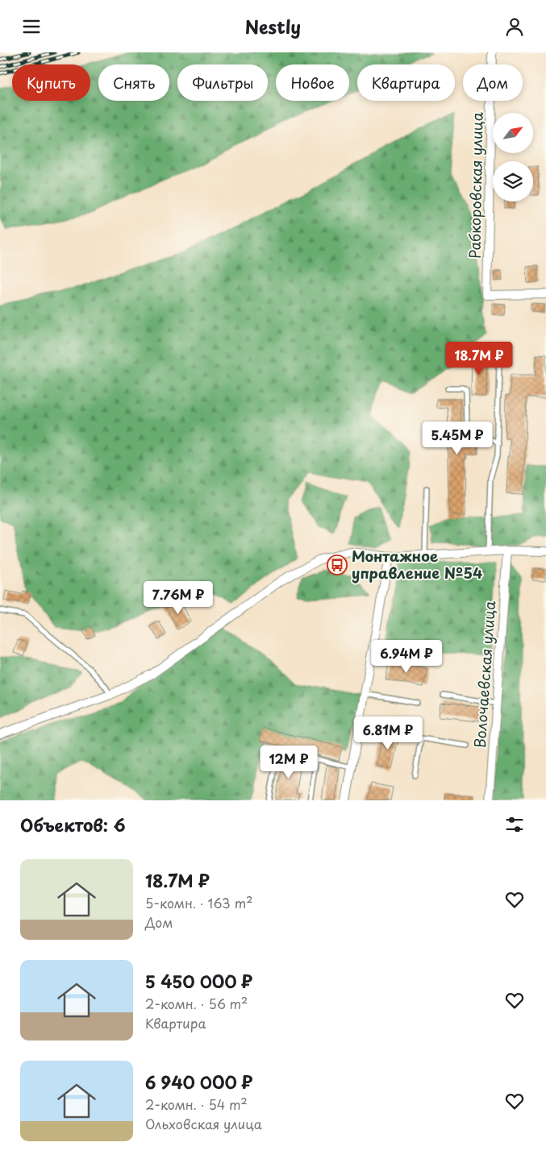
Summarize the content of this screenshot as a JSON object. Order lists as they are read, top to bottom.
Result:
{
  "streets": {
    "street": ["Рабкоровская улица", "Волочаевская улица"]
  },
  "places": {
    "bus stop": ["Монтажное управление №54"]
  },
  "north": "top right",
  "page": {
    "header": "Nestly",
    "chip": [
      "Купить",
      "Снять",
      "Фильтры",
      "Новое",
      "Квартира",
      "Дом"
    ],
    "price": [
      "18.7M ₽",
      "5.45M ₽",
      "7.76M ₽",
      "6.94M ₽",
      "6.81M ₽",
      "12M ₽"
    ],
    "heading": "Объектов: 6",
    "list": [
      {
        "name": "18.7M ₽",
        "note": "5-комн. · 163 m² · Дом"
      },
      {
        "name": "5 450 000 ₽",
        "note": "2-комн. · 56 m² · Квартира"
      },
      {
        "name": "6 940 000 ₽",
        "note": "2-комн. · 54 m² · Ольховская улица"
      }
    ]
  }
}
